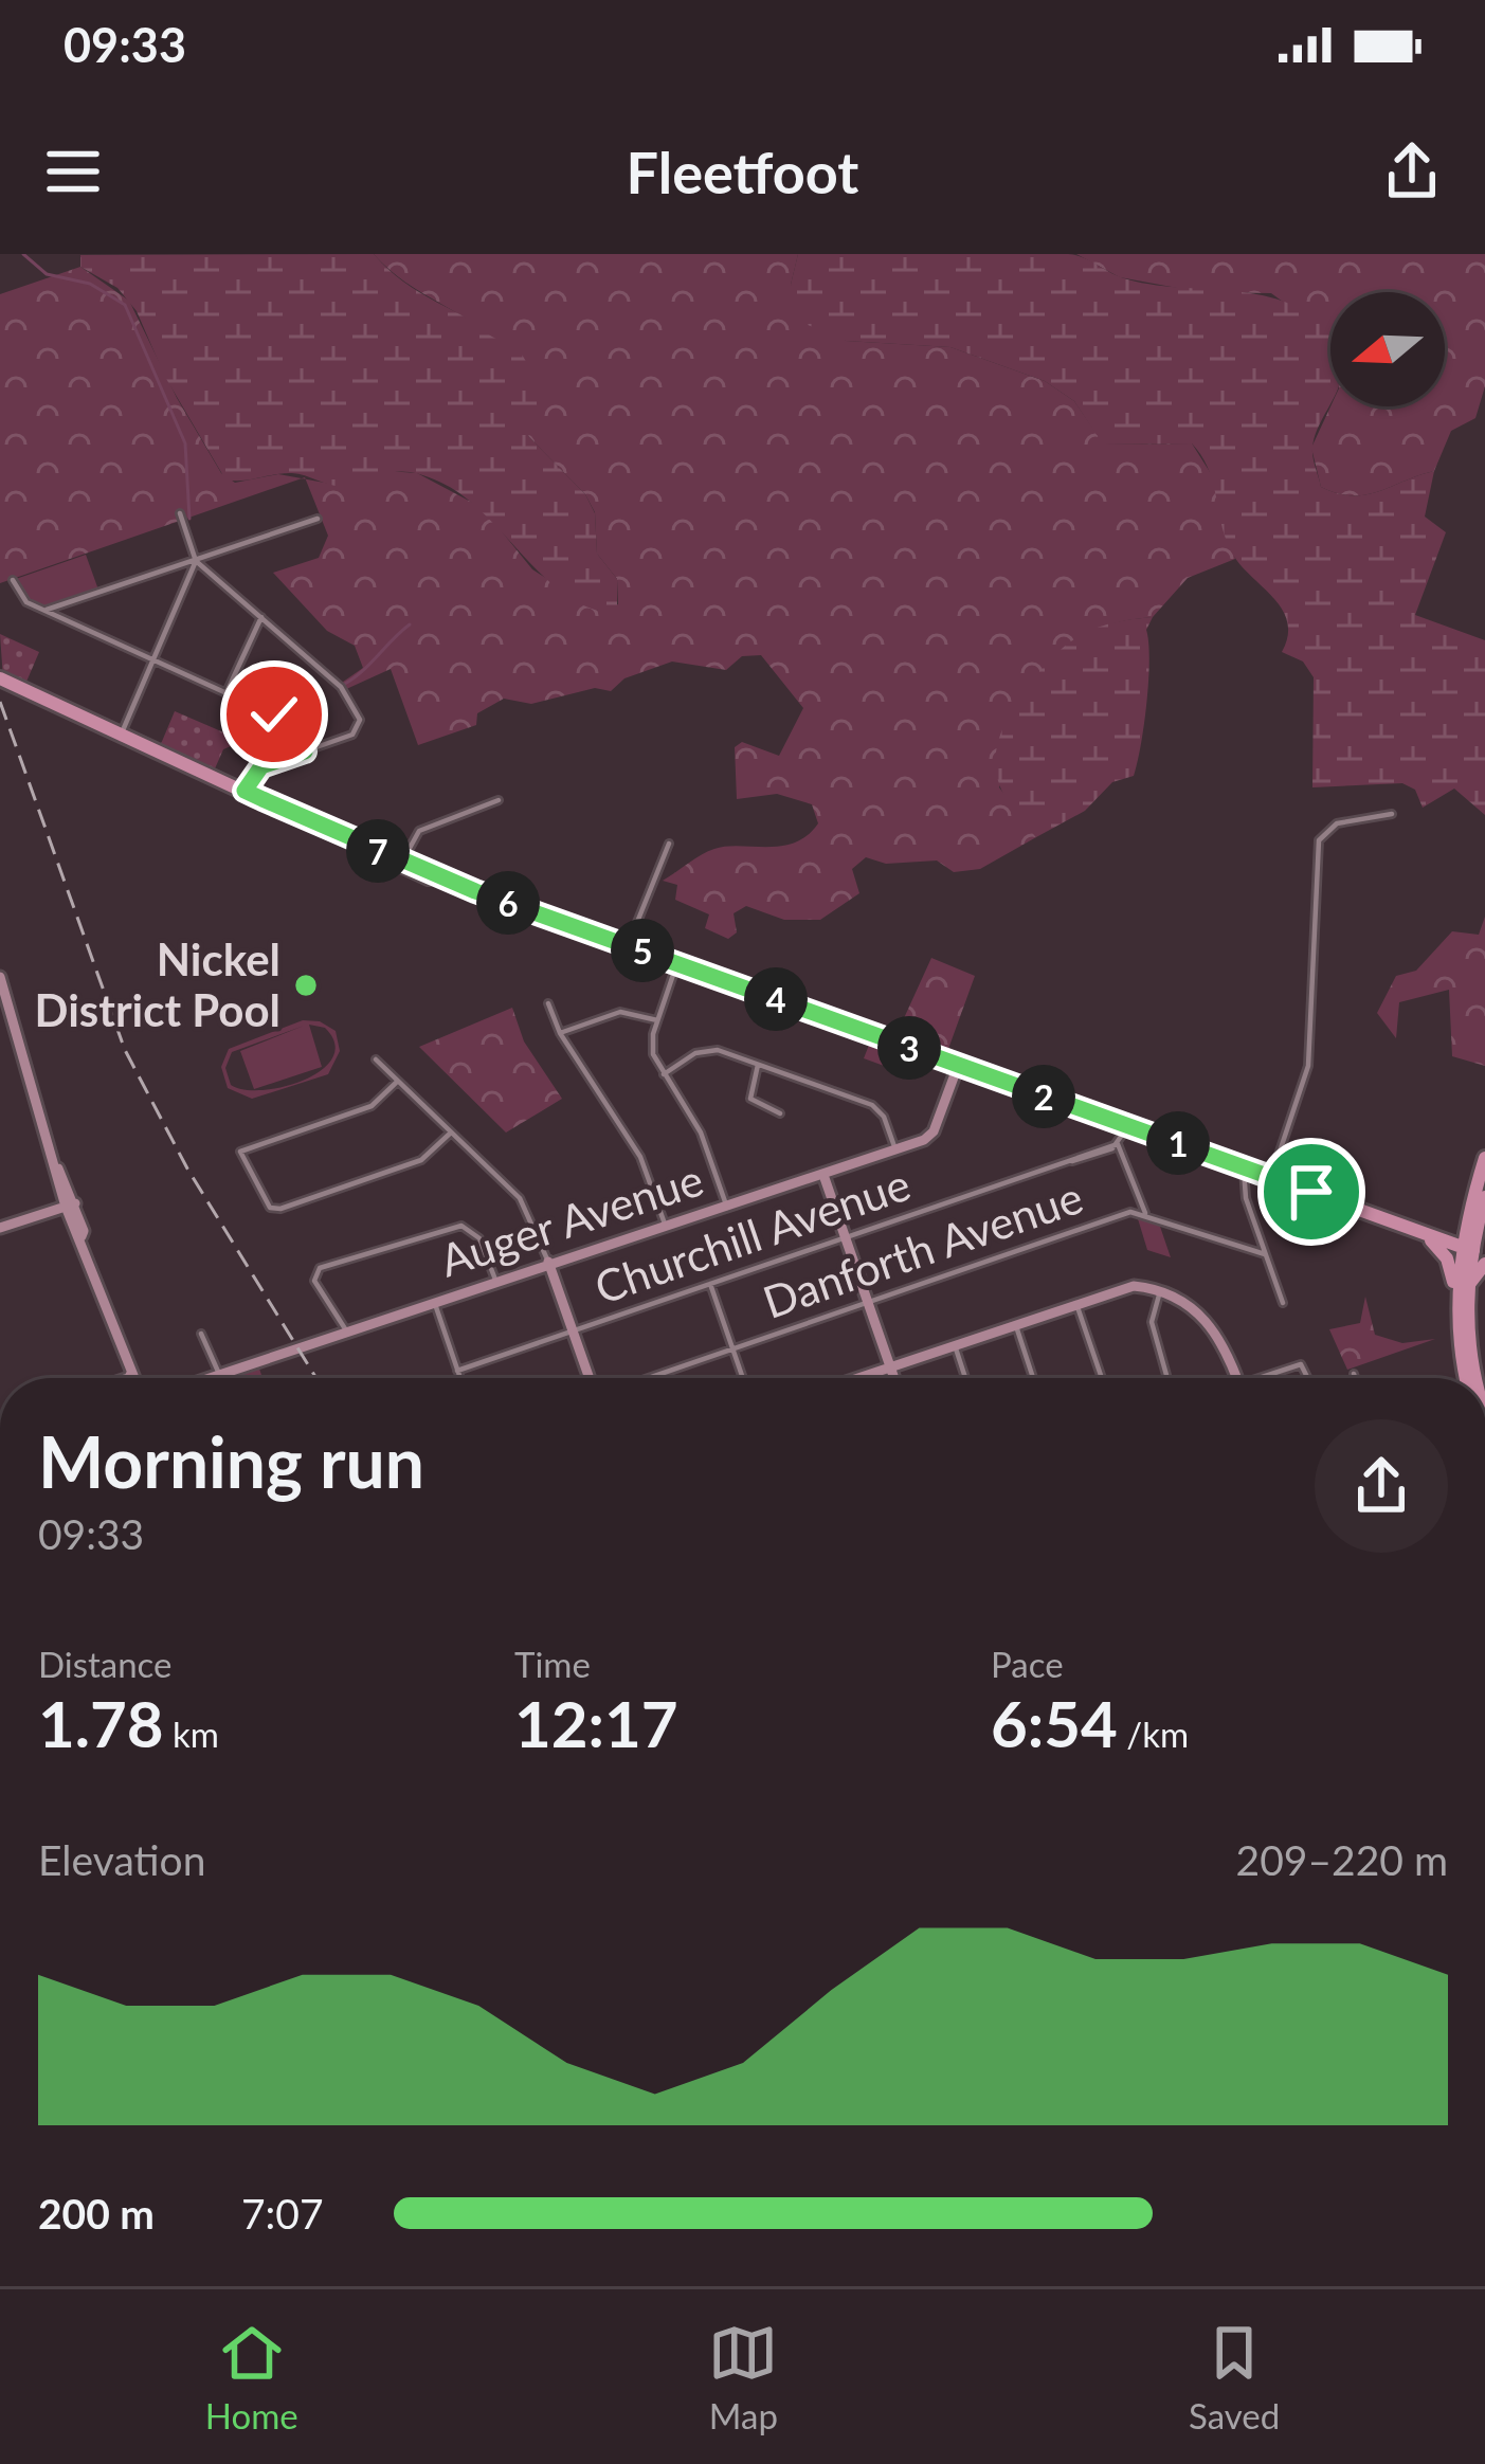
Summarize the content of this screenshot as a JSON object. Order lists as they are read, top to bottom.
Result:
{
  "streets": {
    "street": ["Auger Avenue", "Churchill Avenue", "Danforth Avenue"]
  },
  "places": ["Nickel District Pool"],
  "north": "left",
  "page": {
    "status": "09:33",
    "header": "Fleetfoot",
    "pins": [
      "7",
      "6",
      "5",
      "4",
      "3",
      "2",
      "1"
    ],
    "heading": ["Morning run", "09:33"],
    "stats": [
      ["Distance", "1.78 km"],
      ["Time", "12:17"],
      ["Pace", "6:54 /km"]
    ],
    "chart": ["Elevation", "209–220 m"],
    "list": [
      {
        "name": "200 m",
        "note": "7:07"
      }
    ],
    "tabs": ["Home", "Map", "Saved"]
  }
}
